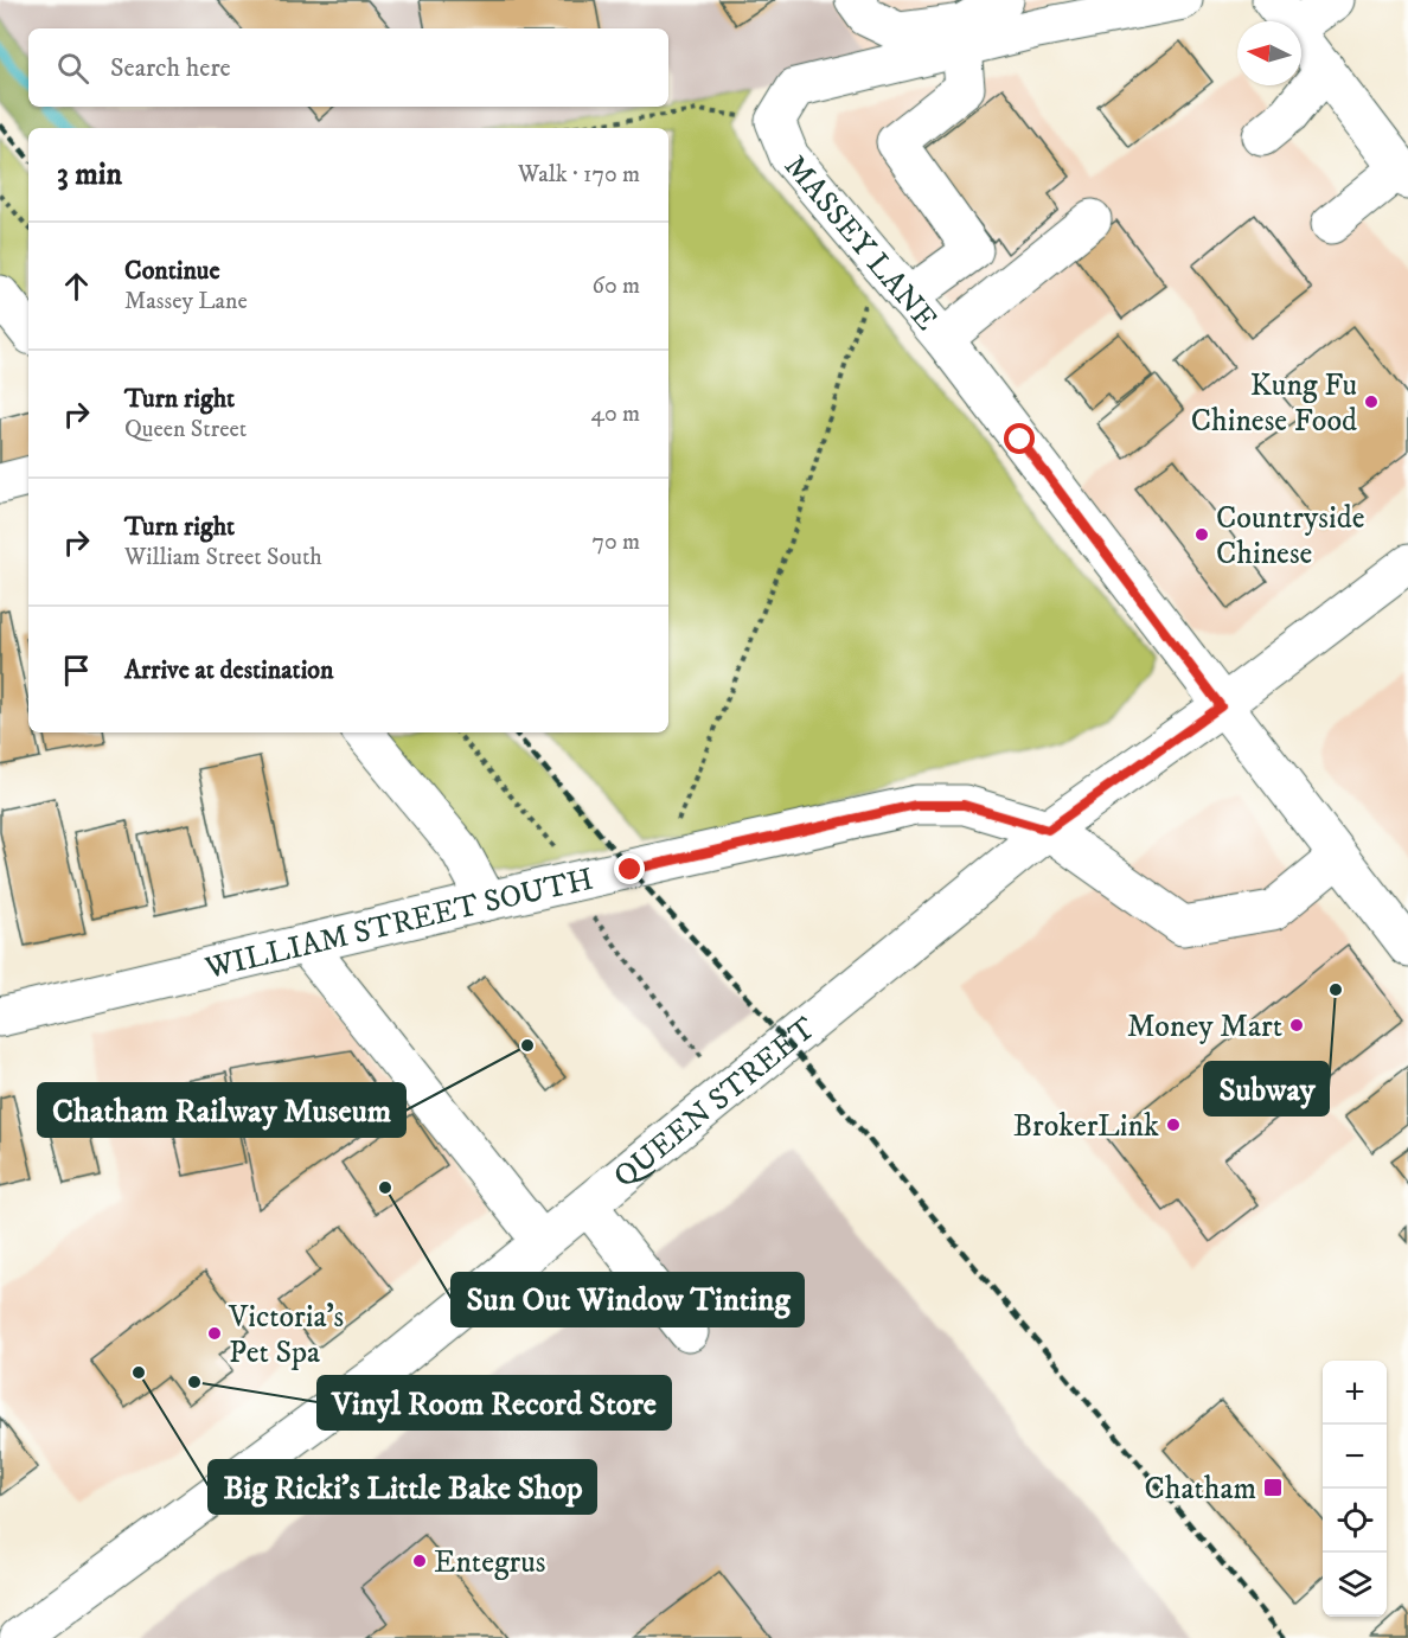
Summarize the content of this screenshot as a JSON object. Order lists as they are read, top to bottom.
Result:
{
  "streets": {
    "street": ["MASSEY LANE", "WILLIAM STREET SOUTH", "QUEEN STREET"]
  },
  "crossings": [
    ["MASSEY LANE", "WILLIAM STREET SOUTH"],
    ["MASSEY LANE", "QUEEN STREET"],
    ["WILLIAM STREET SOUTH", "QUEEN STREET"]
  ],
  "places": {
    "other": [
      "Kung Fu Chinese Food",
      "Countryside Chinese",
      "Subway",
      "Money Mart",
      "Chatham Railway Museum",
      "BrokerLink",
      "Sun Out Window Tinting",
      "Victoria's Pet Spa",
      "Big Ricki's Little Bake Shop",
      "Vinyl Room Record Store",
      "Entegrus"
    ],
    "transit": ["Chatham"]
  },
  "north": "left",
  "page": {
    "search": "Search here",
    "heading": ["3 min", "Walk · 170 m"],
    "list": [
      ["Continue", "Massey Lane", "60 m"],
      ["Turn right", "Queen Street", "40 m"],
      ["Turn right", "William Street South", "70 m"],
      "Arrive at destination"
    ],
    "map_buttons": ["+", "−"]
  }
}
